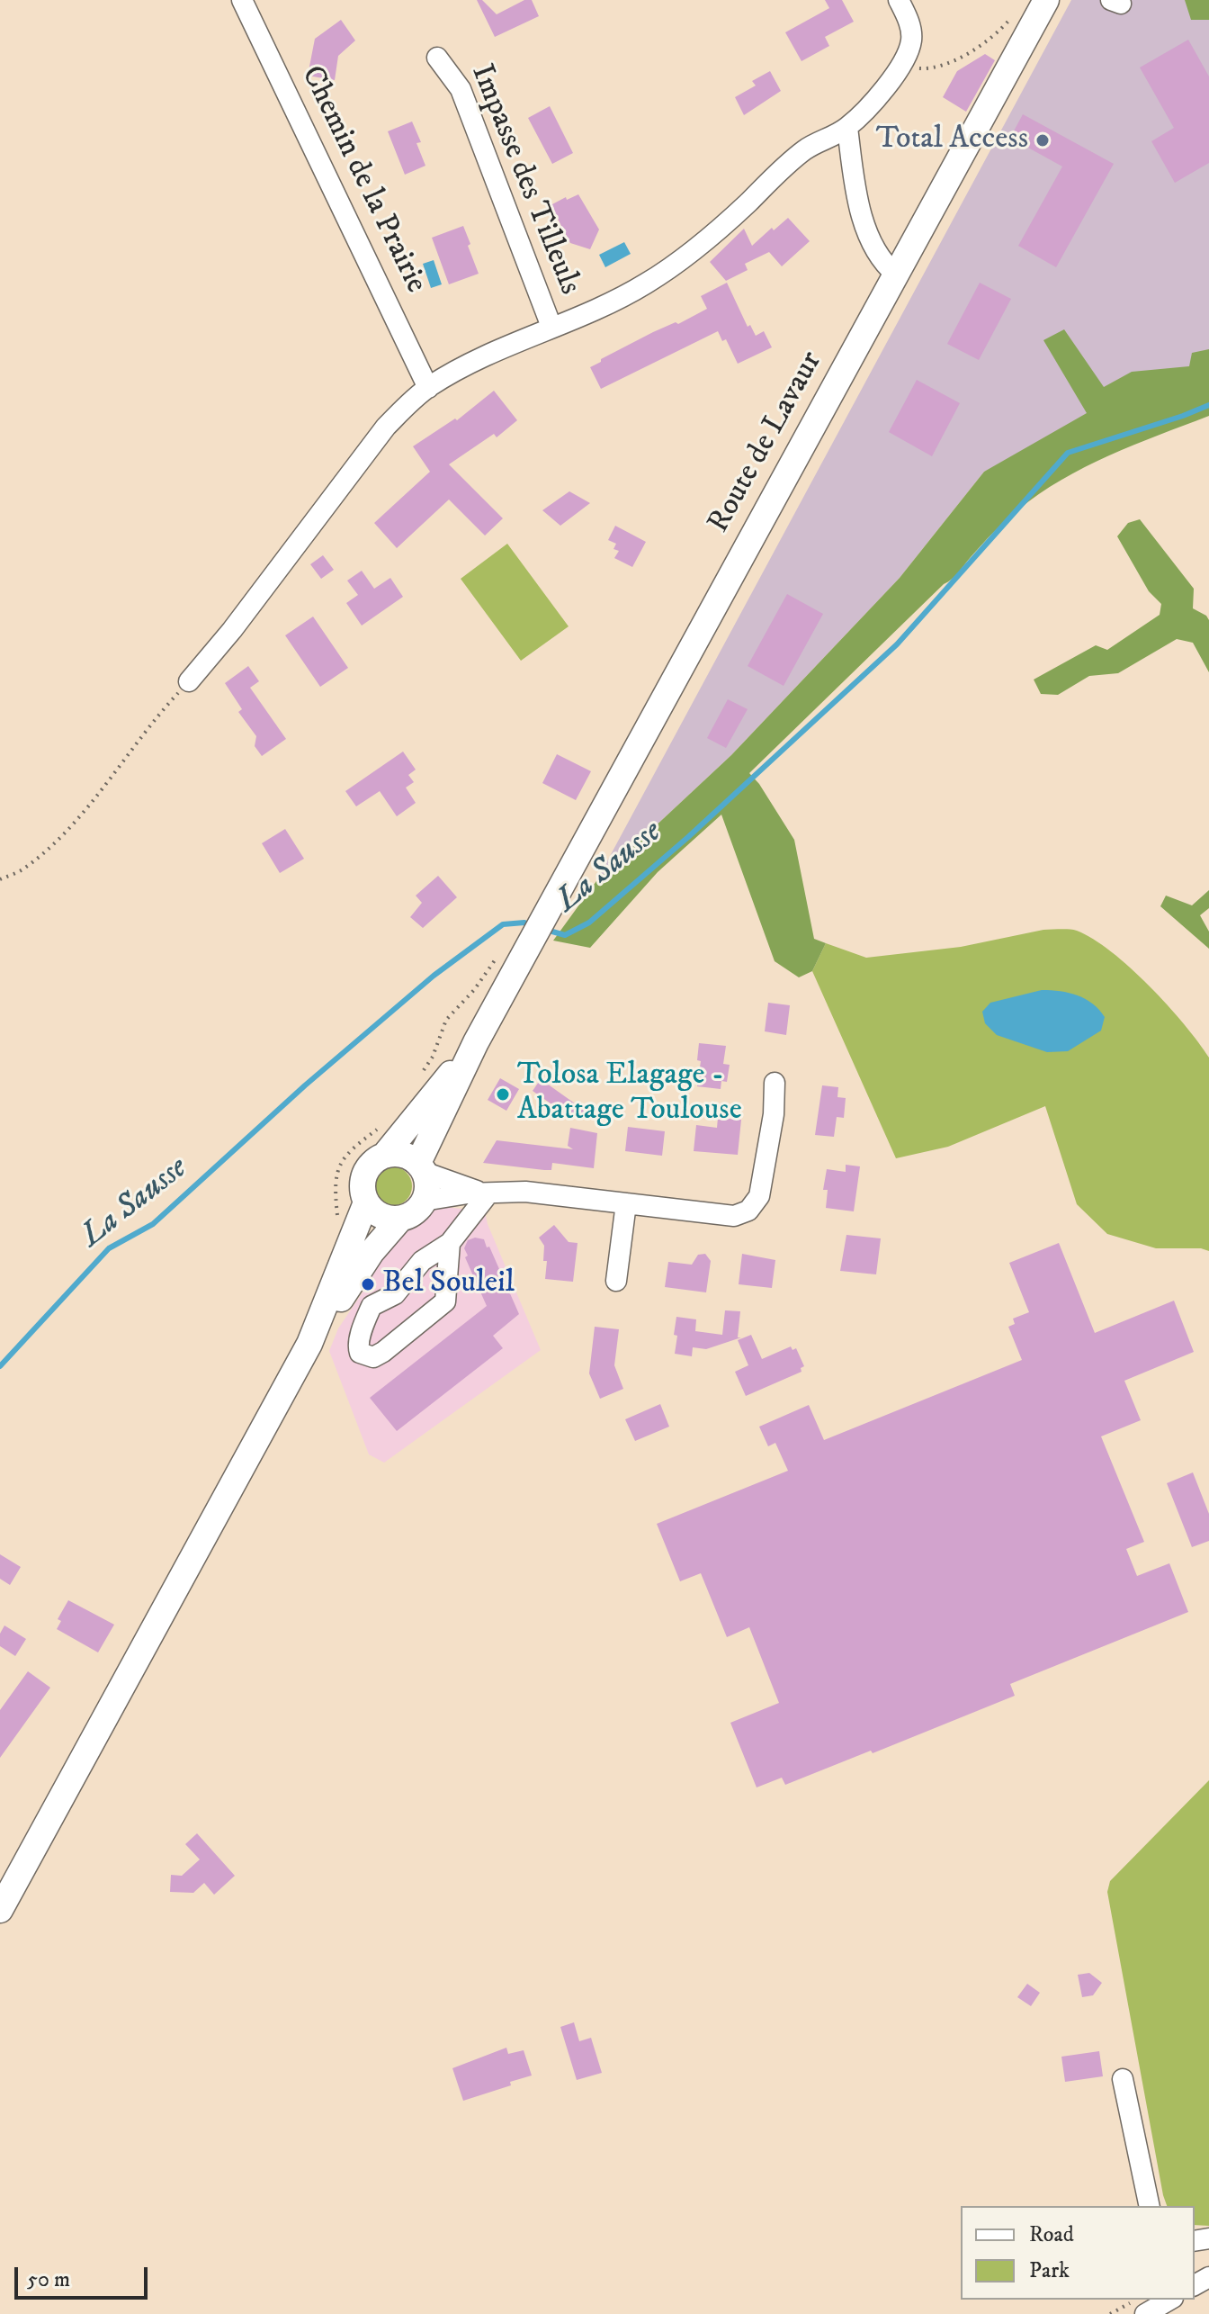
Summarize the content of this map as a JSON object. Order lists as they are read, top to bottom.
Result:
{
  "streets": {
    "main road": ["Route de Lavaur"],
    "street": ["Chemin de la Prairie", "Impasse des Tilleuls"]
  },
  "water": ["La Sausse"],
  "places": ["Total Access", "Tolosa Elagage - Abattage Toulouse", "Bel Souleil"],
  "legend": ["Road", "Park"],
  "scale_bar": "50 m"
}
